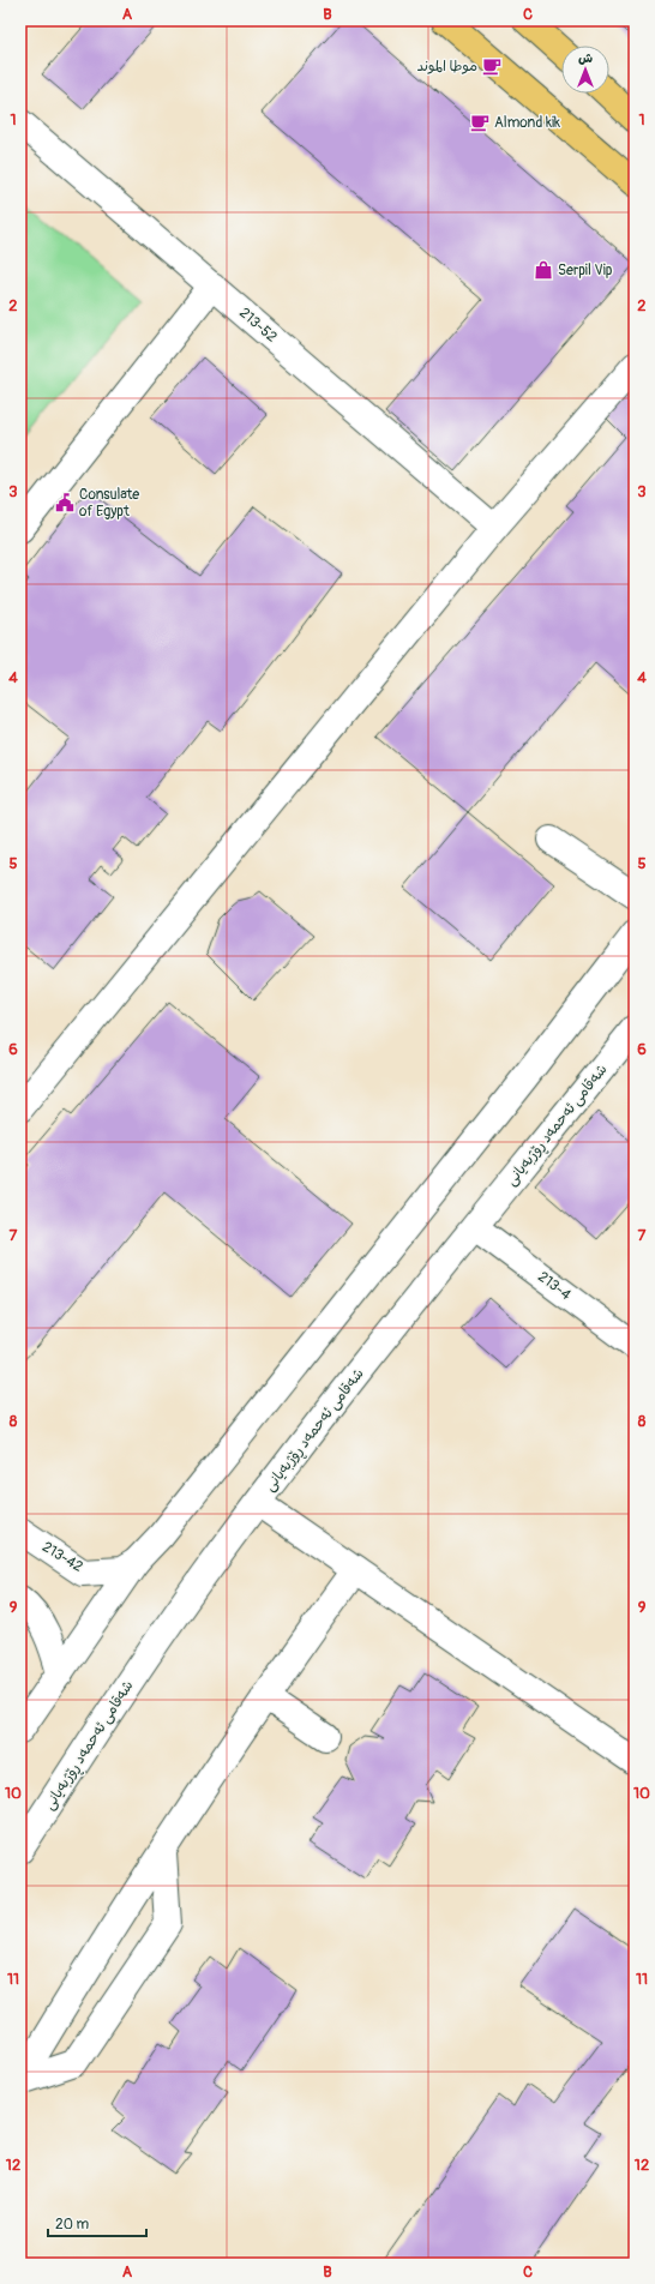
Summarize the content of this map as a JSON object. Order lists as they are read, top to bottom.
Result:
{
  "streets": {
    "street": [
      "213-52",
      "شەقامی ئەحمەد ڕۆژبەیانی",
      "213-4",
      "213-42"
    ]
  },
  "crossings": [
    ["شەقامی ئەحمەد ڕۆژبەیانی", "213-4"]
  ],
  "places": {
    "cafe": ["موطا الموند", "Almond kik"],
    "shop": ["Serpil Vip"],
    "public building": ["Consulate of Egypt"]
  },
  "scale_bar": "20 m",
  "north": "top",
  "grid": {
    "columns": ["A", "B", "C"],
    "rows": [
      "1",
      "2",
      "3",
      "4",
      "5",
      "6",
      "7",
      "8",
      "9",
      "10",
      "11",
      "12"
    ]
  }
}
